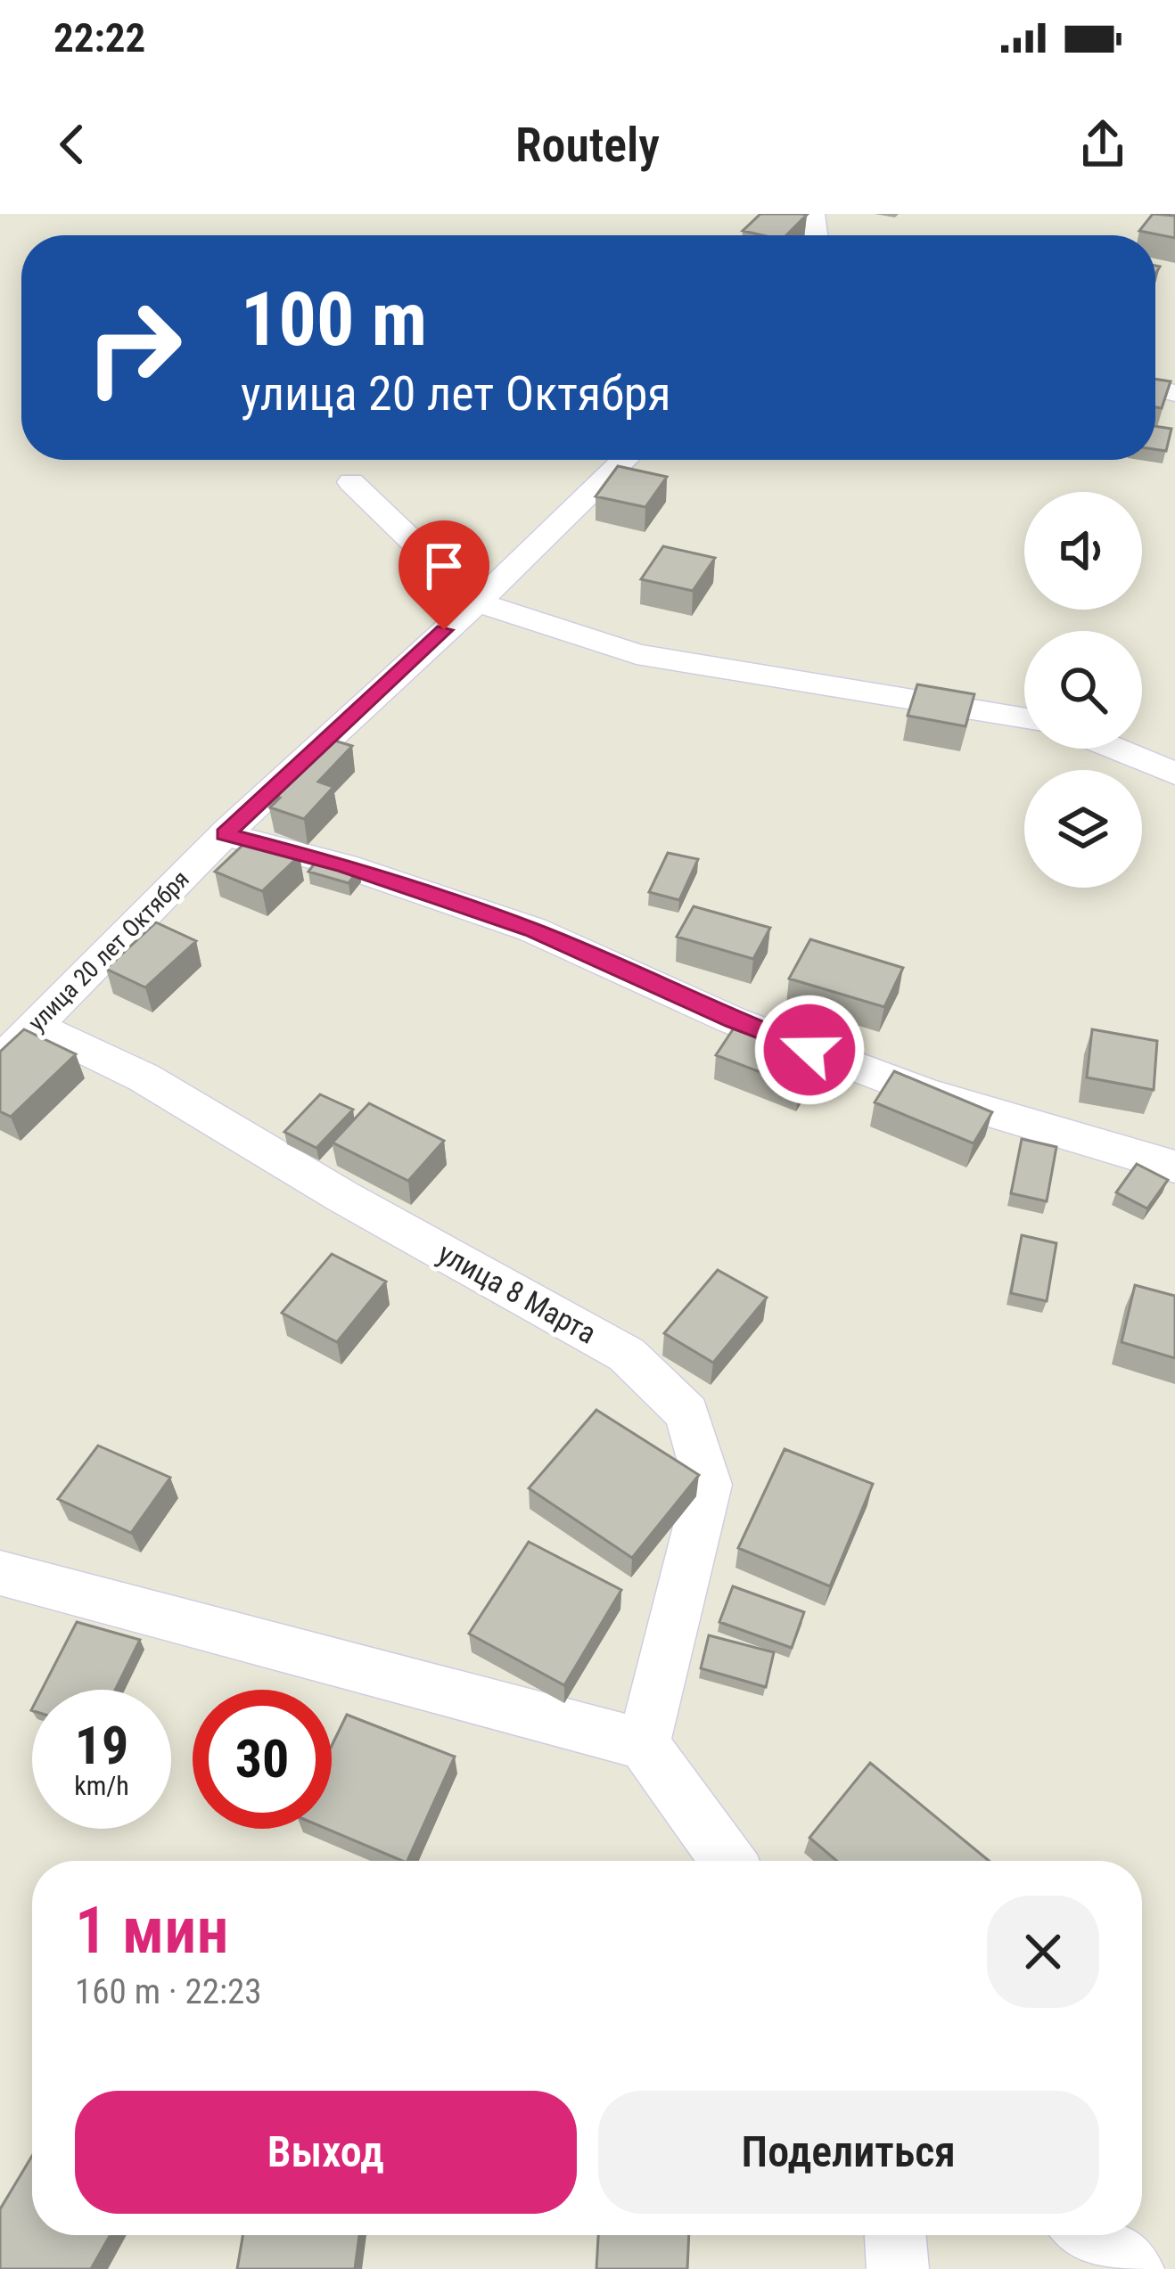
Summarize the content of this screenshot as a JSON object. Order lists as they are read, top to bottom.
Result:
{
  "streets": {
    "street": ["улица 20 лет Октября", "улица 8 Марта"]
  },
  "crossings": [
    ["улица 20 лет Октября", "улица 8 Марта"]
  ],
  "page": {
    "status": "22:22",
    "header": "Routely",
    "turn": ["100 m", "улица 20 лет Октября"],
    "speed": "19 km/h",
    "limit": "30",
    "heading": ["1 мин", "160 m · 22:23"],
    "buttons": ["Выход", "Поделиться"]
  }
}
